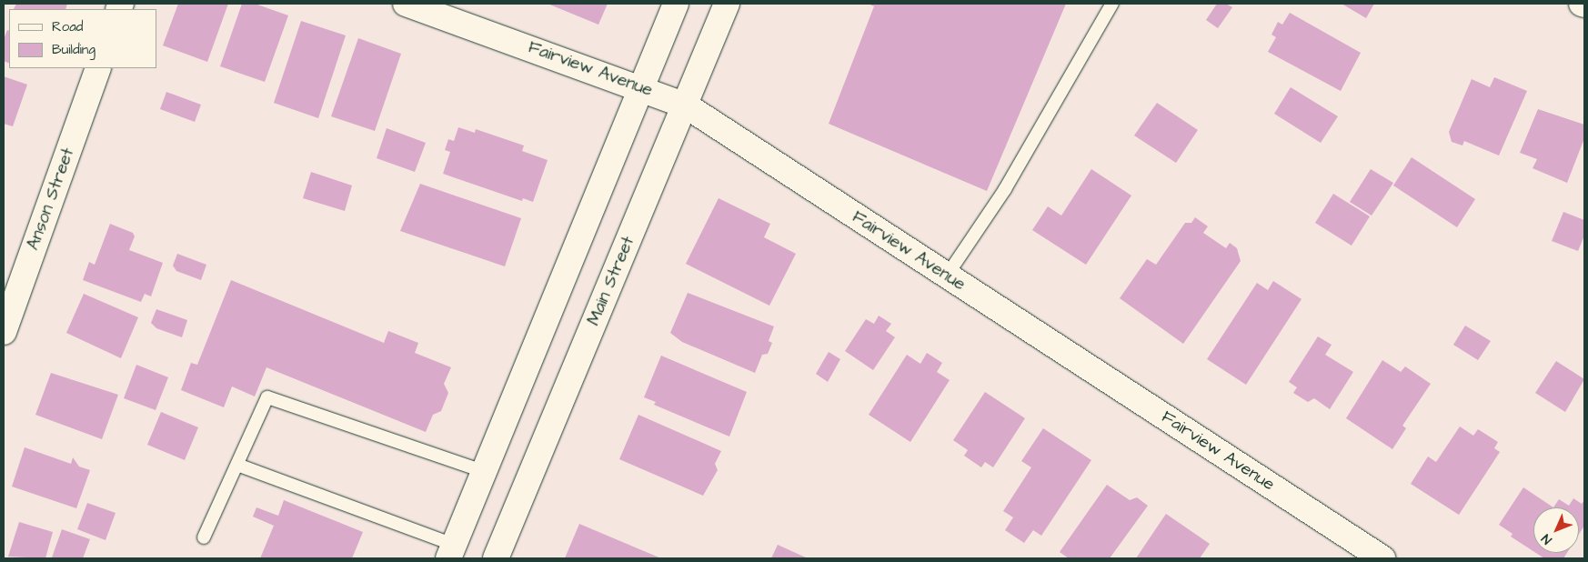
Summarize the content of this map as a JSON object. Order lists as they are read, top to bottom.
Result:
{
  "streets": {
    "street": ["Fairview Avenue", "Anson Street", "Main Street"]
  },
  "crossings": [
    ["Fairview Avenue", "Main Street"]
  ],
  "legend": ["Road", "Building"],
  "north": "bottom left"
}
